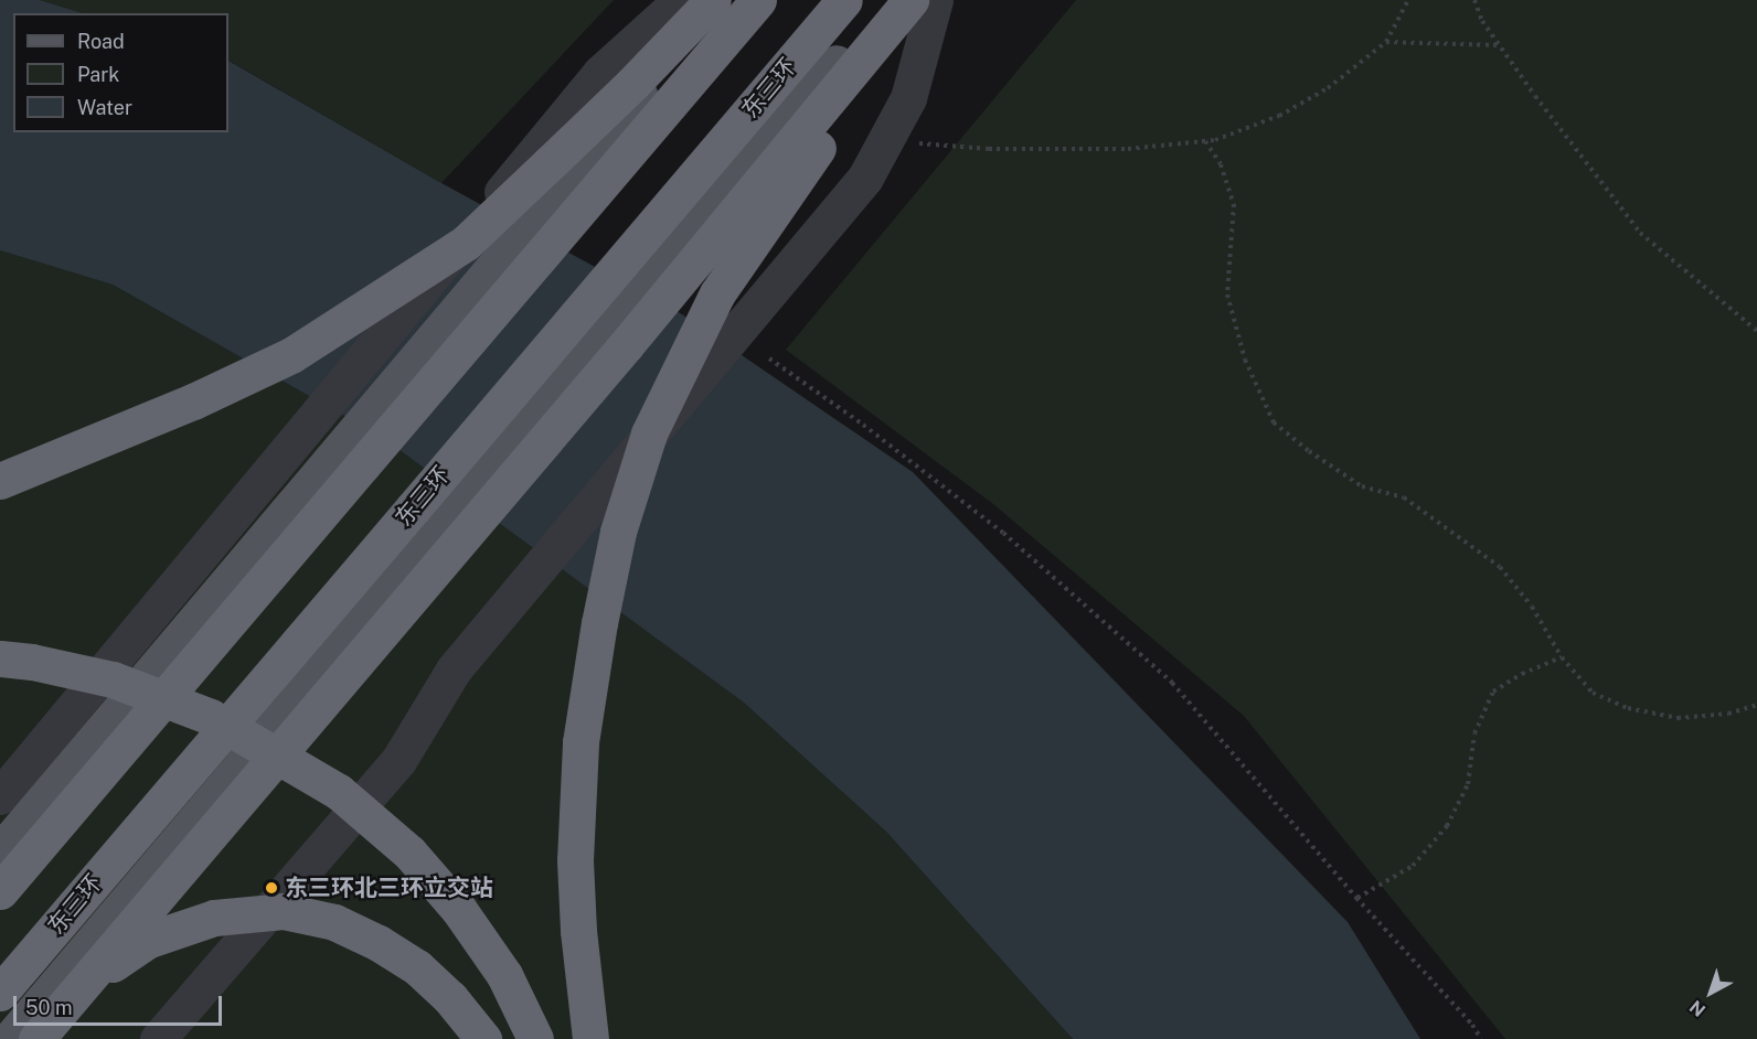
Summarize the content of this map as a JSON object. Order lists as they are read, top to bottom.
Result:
{
  "streets": {
    "highway": ["东三环"]
  },
  "places": ["东三环北三环立交站"],
  "legend": ["Road", "Park", "Water"],
  "scale_bar": "50 m",
  "north": "bottom left"
}
